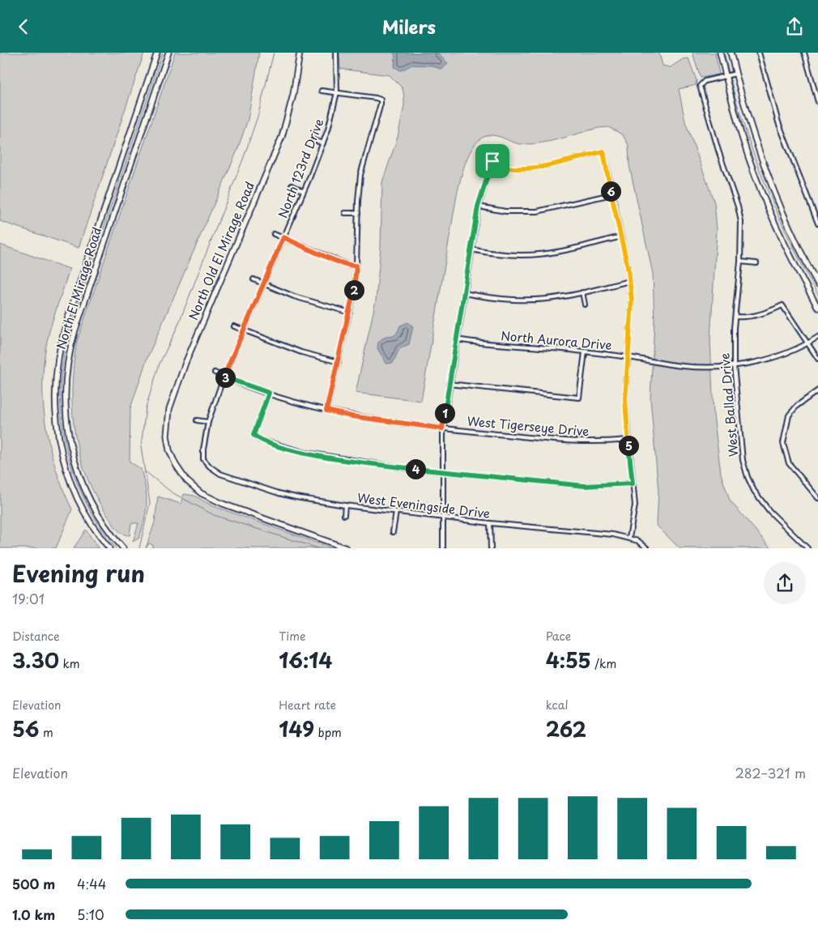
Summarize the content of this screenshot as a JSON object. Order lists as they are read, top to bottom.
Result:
{
  "streets": {
    "street": [
      "North 123rd Drive",
      "North Old El Mirage Road",
      "North El Mirage Road",
      "North Aurora Drive",
      "West Ballad Drive",
      "West Tigerseye Drive",
      "West Eveningside Drive"
    ]
  },
  "crossings": [
    ["North 123rd Drive", "West Tigerseye Drive"],
    ["North 123rd Drive", "West Eveningside Drive"],
    ["North Aurora Drive", "West Ballad Drive"]
  ],
  "page": {
    "header": "Milers",
    "pins": [
      "6",
      "2",
      "3",
      "1",
      "5",
      "4"
    ],
    "heading": ["Evening run", "19:01"],
    "stats": [
      ["Distance", "3.30 km"],
      ["Time", "16:14"],
      ["Pace", "4:55 /km"],
      ["Elevation", "56 m"],
      ["Heart rate", "149 bpm"],
      ["kcal", "262"]
    ],
    "chart": ["Elevation", "282–321 m"],
    "list": [
      {
        "name": "500 m",
        "note": "4:44"
      },
      {
        "name": "1.0 km",
        "note": "5:10"
      }
    ]
  }
}
